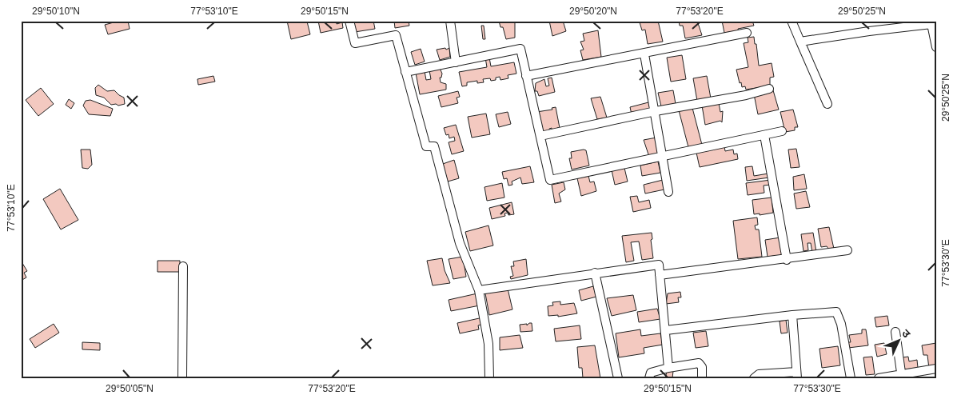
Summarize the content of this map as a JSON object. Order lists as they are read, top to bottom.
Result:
{
  "north": "top right",
  "coordinates": [
    "29°50'10\"N",
    "77°53'10\"E",
    "29°50'15\"N",
    "29°50'20\"N",
    "77°53'20\"E",
    "29°50'25\"N",
    "77°53'30\"E",
    "29°50'05\"N"
  ]
}
